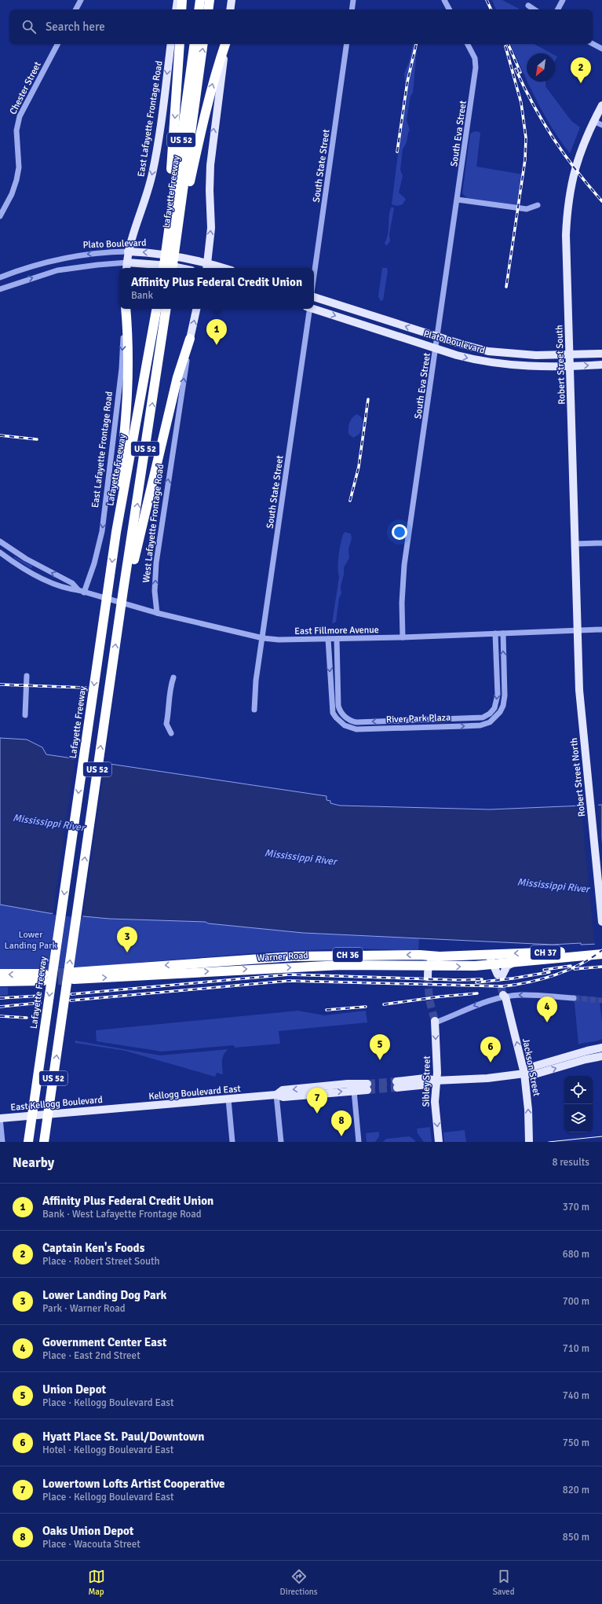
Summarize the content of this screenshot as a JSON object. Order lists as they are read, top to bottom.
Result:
{
  "streets": {
    "highway": [
      "US 52",
      "Lafayette Freeway",
      "CH 37",
      "CH 36",
      "Warner Road"
    ],
    "main road": [
      "East Lafayette Frontage Road",
      "Plato Boulevard",
      "Robert Street South",
      "West Lafayette Frontage Road",
      "Robert Street North",
      "Jackson Street",
      "Sibley Street",
      "Kellogg Boulevard East",
      "East Kellogg Boulevard"
    ],
    "street": [
      "Chester Street",
      "South Eva Street",
      "South State Street",
      "East Fillmore Avenue",
      "River Park Plaza"
    ]
  },
  "crossings": [
    ["East Lafayette Frontage Road", "Plato Boulevard"],
    ["East Lafayette Frontage Road", "East Fillmore Avenue"],
    ["South Eva Street", "Plato Boulevard"],
    ["South Eva Street", "East Fillmore Avenue"],
    ["South State Street", "East Fillmore Avenue"],
    ["Plato Boulevard", "Robert Street South"],
    ["Robert Street South", "East Fillmore Avenue"],
    ["Robert Street South", "Robert Street North"],
    ["West Lafayette Frontage Road", "East Fillmore Avenue"],
    ["East Fillmore Avenue", "River Park Plaza"],
    ["East Fillmore Avenue", "Robert Street North"],
    ["CH 37", "Warner Road"],
    ["Kellogg Boulevard East", "East Kellogg Boulevard"]
  ],
  "one_way": ["West Lafayette Frontage Road", "Jackson Street", "Sibley Street"],
  "water": ["Mississippi River"],
  "parks": ["Lower Landing Park"],
  "north": "bottom left",
  "page": {
    "search": "Search here",
    "pins": [
      "2",
      "1",
      "3",
      "4",
      "5",
      "6",
      "7",
      "8"
    ],
    "popup": ["Affinity Plus Federal Credit Union", "Bank"],
    "heading": ["Nearby", "8 results"],
    "list": [
      {
        "mark": "1",
        "name": "Affinity Plus Federal Credit Union",
        "note": "Bank · West Lafayette Frontage Road",
        "value": "370 m"
      },
      {
        "mark": "2",
        "name": "Captain Ken's Foods",
        "note": "Place · Robert Street South",
        "value": "680 m"
      },
      {
        "mark": "3",
        "name": "Lower Landing Dog Park",
        "note": "Park · Warner Road",
        "value": "700 m"
      },
      {
        "mark": "4",
        "name": "Government Center East",
        "note": "Place · East 2nd Street",
        "value": "710 m"
      },
      {
        "mark": "5",
        "name": "Union Depot",
        "note": "Place · Kellogg Boulevard East",
        "value": "740 m"
      },
      {
        "mark": "6",
        "name": "Hyatt Place St. Paul/Downtown",
        "note": "Hotel · Kellogg Boulevard East",
        "value": "750 m"
      },
      {
        "mark": "7",
        "name": "Lowertown Lofts Artist Cooperative",
        "note": "Place · Kellogg Boulevard East",
        "value": "820 m"
      },
      {
        "mark": "8",
        "name": "Oaks Union Depot",
        "note": "Place · Wacouta Street",
        "value": "850 m"
      }
    ],
    "nav": ["Map", "Directions", "Saved"]
  }
}
